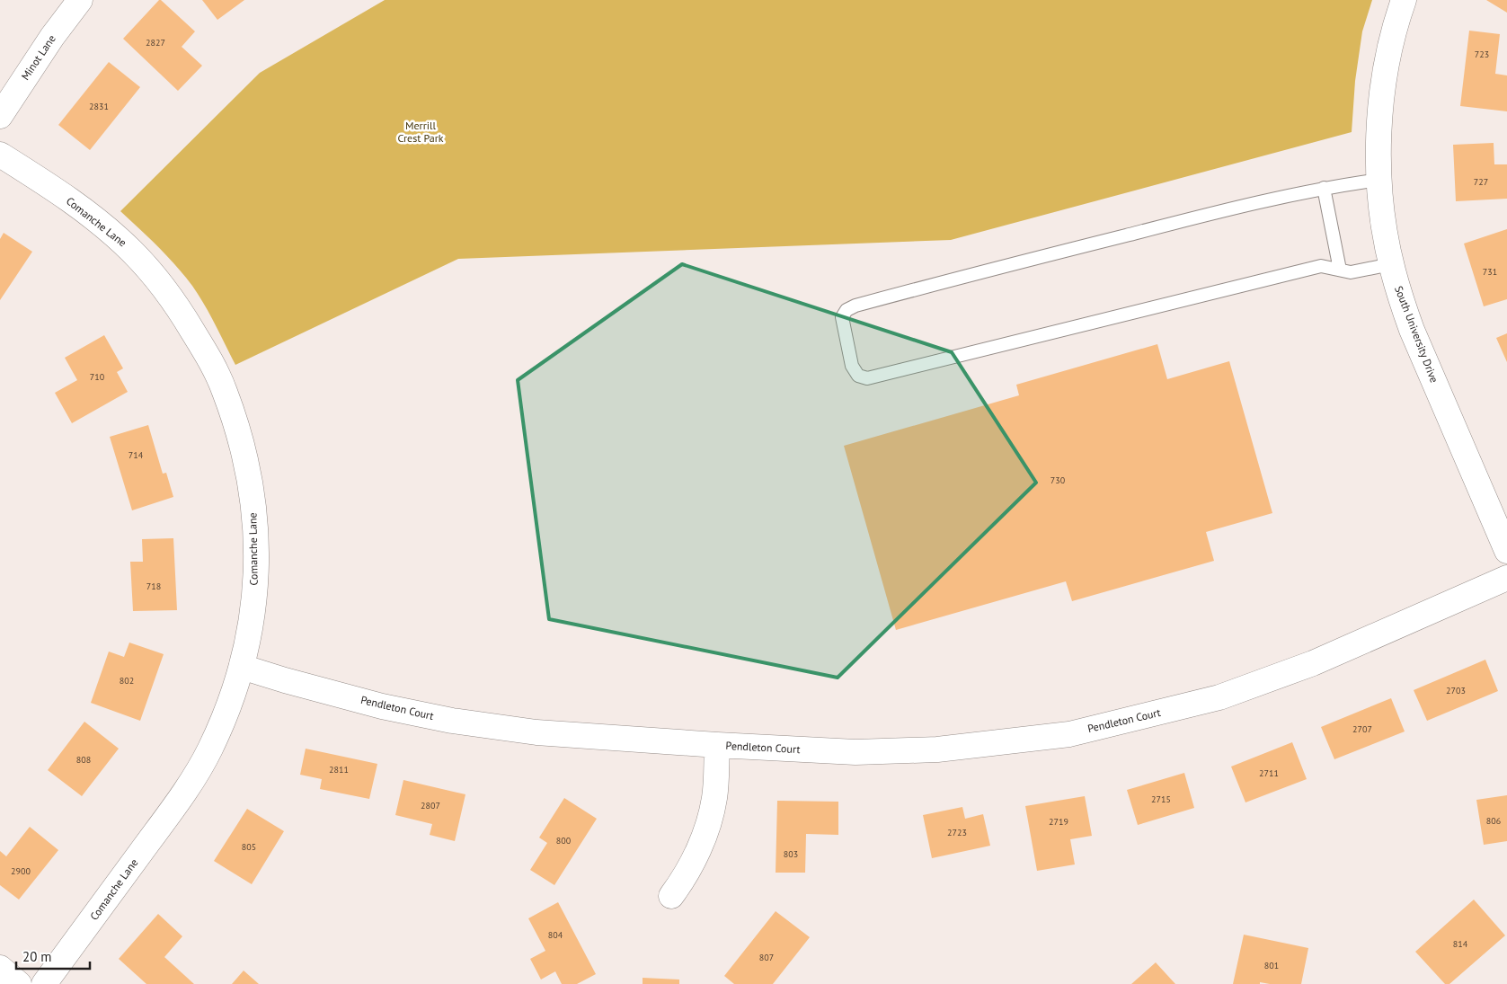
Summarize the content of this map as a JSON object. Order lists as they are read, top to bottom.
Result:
{
  "streets": {
    "street": [
      "Minot Lane",
      "Comanche Lane",
      "South University Drive",
      "Pendleton Court"
    ]
  },
  "crossings": [
    ["Comanche Lane", "Pendleton Court"]
  ],
  "parks": ["Merrill Crest Park"],
  "house_numbers": [
    "2827",
    "723",
    "2831",
    "727",
    "731",
    "710",
    "714",
    "730",
    "718",
    "802",
    "2703",
    "2707",
    "808",
    "2811",
    "2711",
    "2715",
    "2807",
    "806",
    "2719",
    "2723",
    "800",
    "805",
    "803",
    "2900",
    "804",
    "814",
    "807",
    "801"
  ],
  "scale_bar": "20 m"
}
